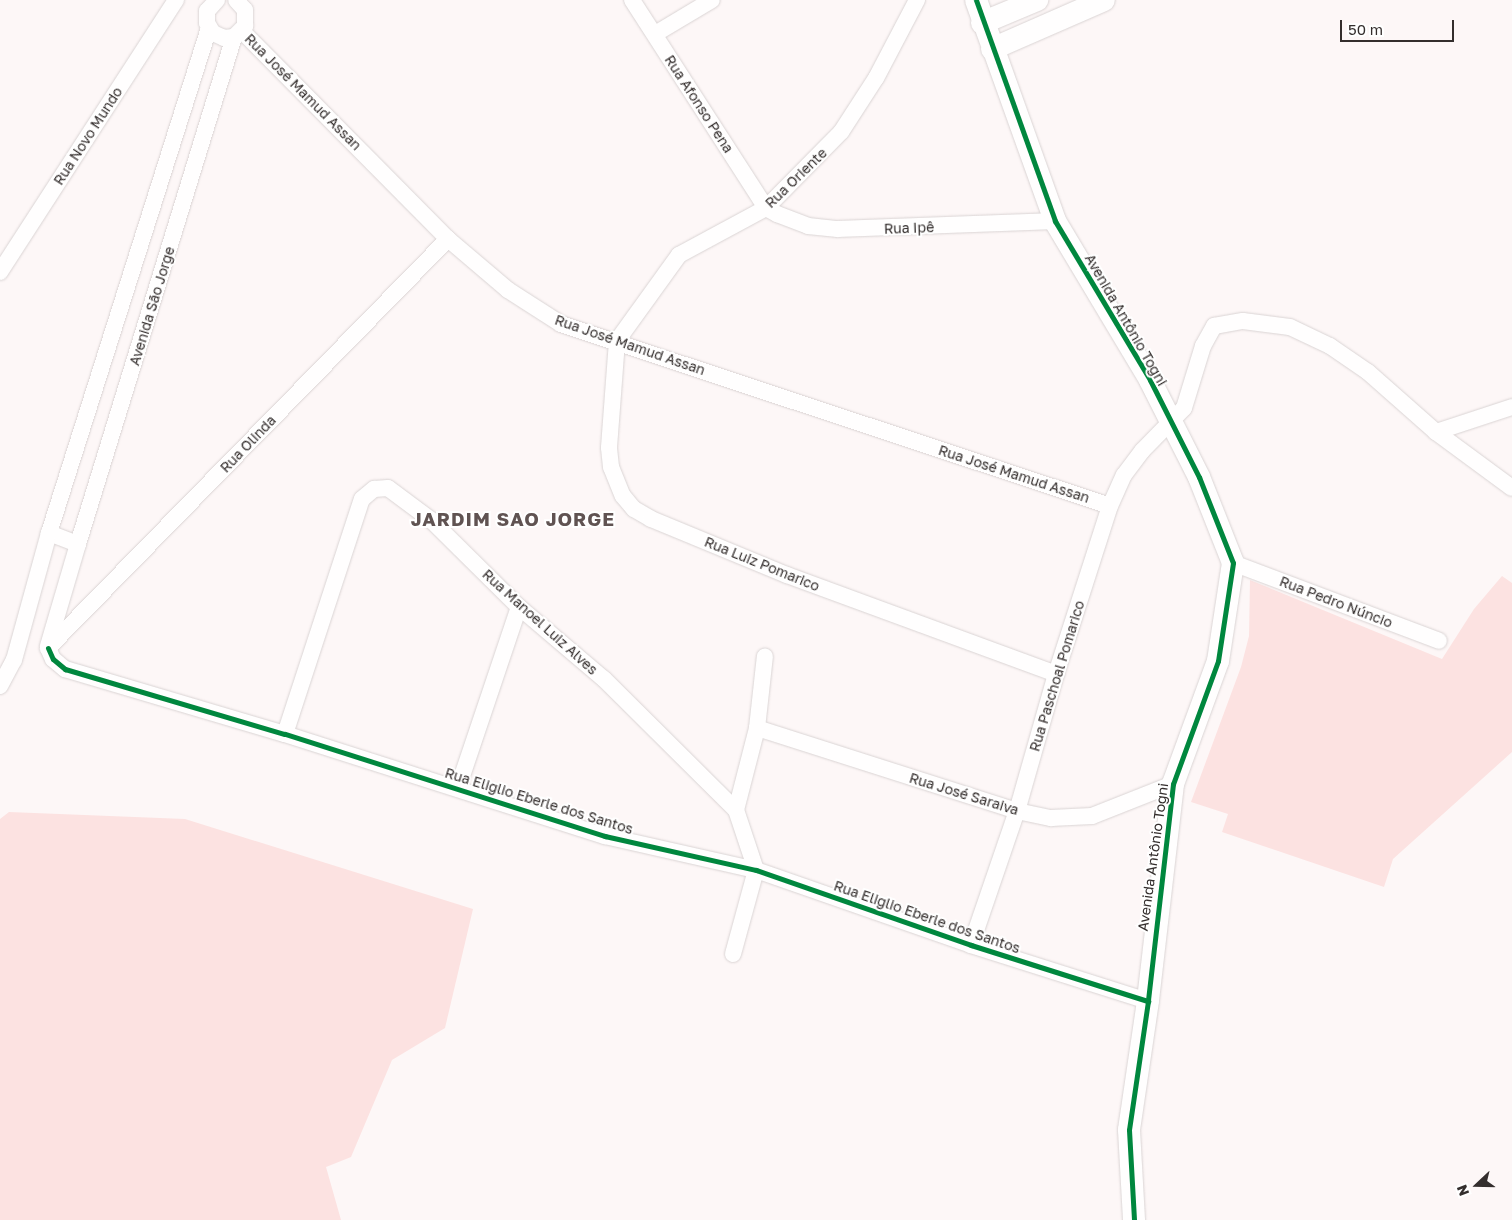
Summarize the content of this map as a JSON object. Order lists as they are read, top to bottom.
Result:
{
  "streets": {
    "street": [
      "Rua José Mamud Assan",
      "Rua Afonso Pena",
      "Rua Novo Mundo",
      "Rua Oriente",
      "Rua Ipê",
      "Avenida São Jorge",
      "Avenida Antônio Togni",
      "Rua Olinda",
      "Rua Luiz Pomarico",
      "Rua Pedro Núncio",
      "Rua Manoel Luiz Alves",
      "Rua Paschoal Pomarico",
      "Rua José Saraiva",
      "Rua Eliglio Eberle dos Santos"
    ]
  },
  "crossings": [
    ["Rua José Mamud Assan", "Rua Oriente"],
    ["Rua José Mamud Assan", "Avenida São Jorge"],
    ["Rua José Mamud Assan", "Rua Olinda"],
    ["Rua José Mamud Assan", "Rua Luiz Pomarico"],
    ["Rua José Mamud Assan", "Rua Paschoal Pomarico"],
    ["Rua Afonso Pena", "Rua Oriente"],
    ["Rua Afonso Pena", "Rua Ipê"],
    ["Rua Oriente", "Rua Ipê"],
    ["Rua Oriente", "Rua Luiz Pomarico"],
    ["Rua Ipê", "Avenida Antônio Togni"],
    ["Avenida São Jorge", "Rua Olinda"],
    ["Avenida São Jorge", "Rua Eliglio Eberle dos Santos"],
    ["Avenida Antônio Togni", "Rua Pedro Núncio"],
    ["Avenida Antônio Togni", "Rua Paschoal Pomarico"],
    ["Avenida Antônio Togni", "Rua José Saraiva"],
    ["Avenida Antônio Togni", "Rua Eliglio Eberle dos Santos"],
    ["Rua Olinda", "Rua Eliglio Eberle dos Santos"],
    ["Rua Luiz Pomarico", "Rua Paschoal Pomarico"],
    ["Rua Manoel Luiz Alves", "Rua Eliglio Eberle dos Santos"],
    ["Rua Paschoal Pomarico", "Rua José Saraiva"],
    ["Rua Paschoal Pomarico", "Rua Eliglio Eberle dos Santos"]
  ],
  "districts": ["JARDIM SAO JORGE"],
  "scale_bar": "50 m",
  "north": "left"
}
